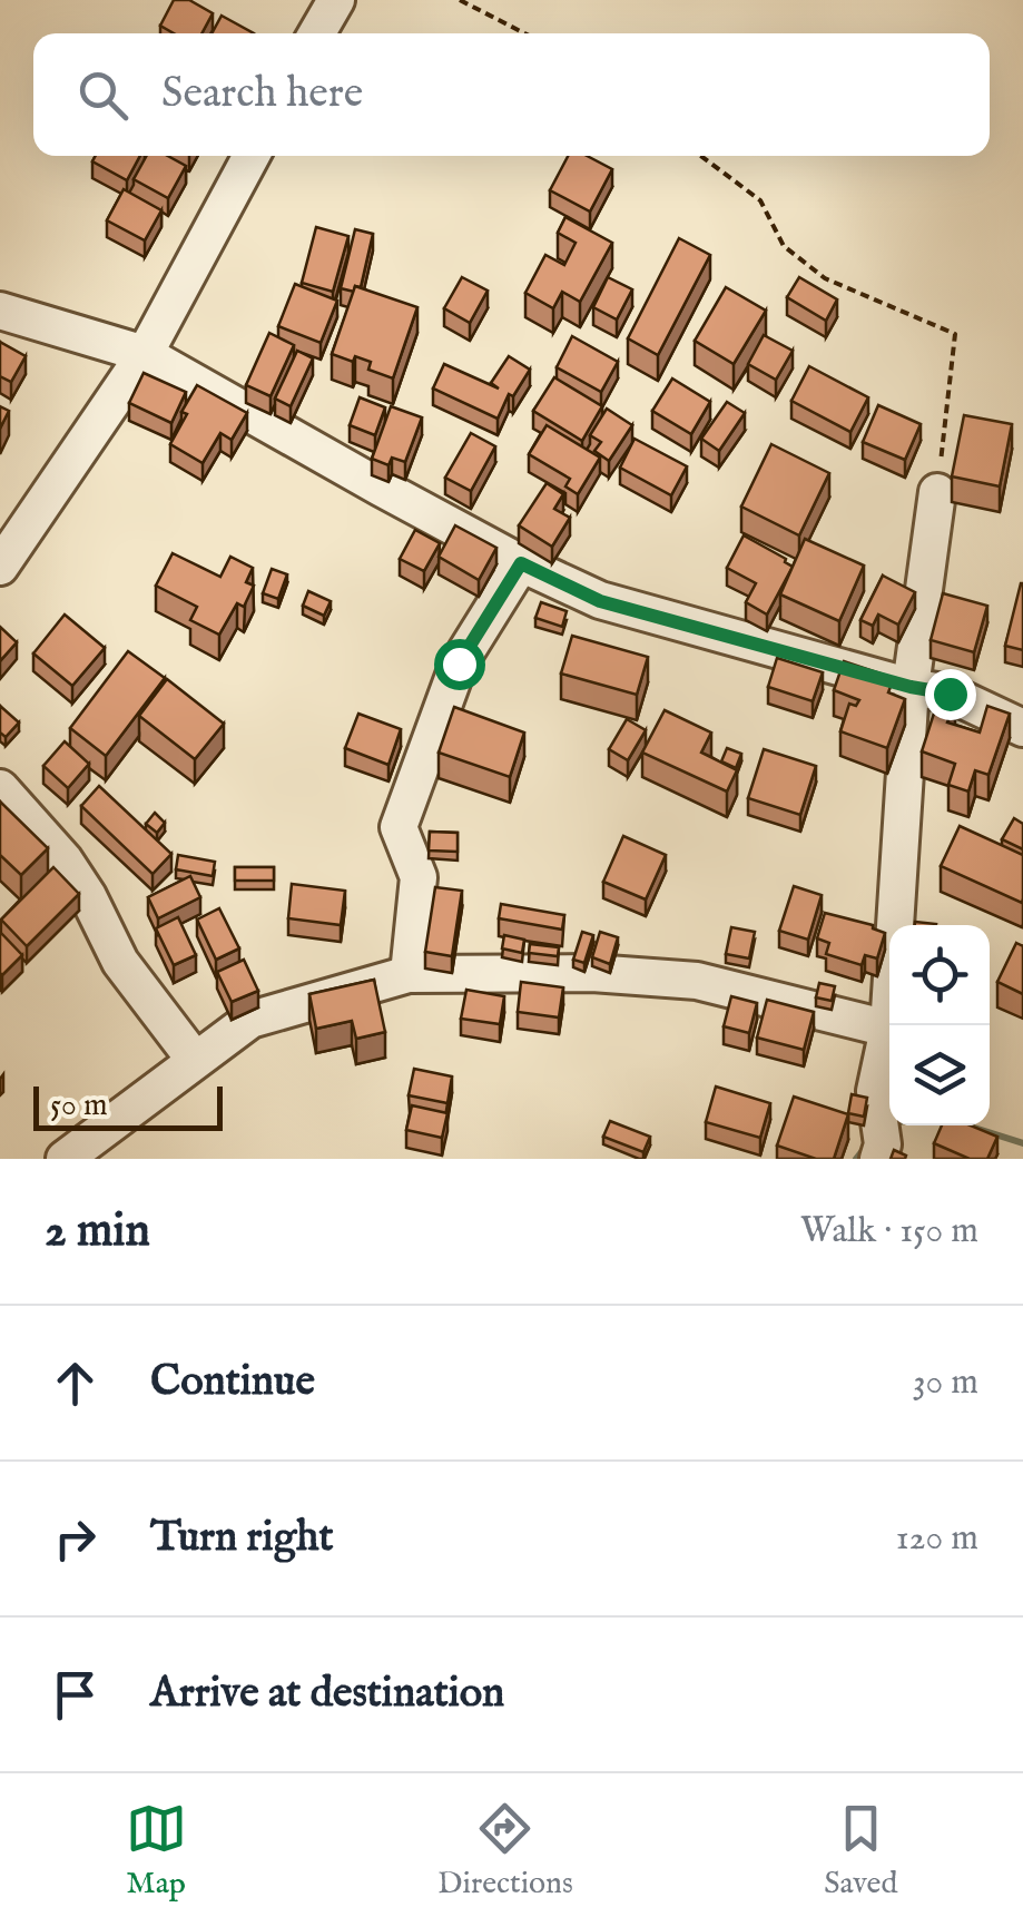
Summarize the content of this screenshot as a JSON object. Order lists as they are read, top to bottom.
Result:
{
  "scale_bar": "50 m",
  "page": {
    "search": "Search here",
    "scale": "50 m",
    "heading": ["2 min", "Walk · 150 m"],
    "list": [
      ["Continue", "30 m"],
      ["Turn right", "120 m"],
      "Arrive at destination"
    ],
    "nav": ["Map", "Directions", "Saved"]
  }
}
